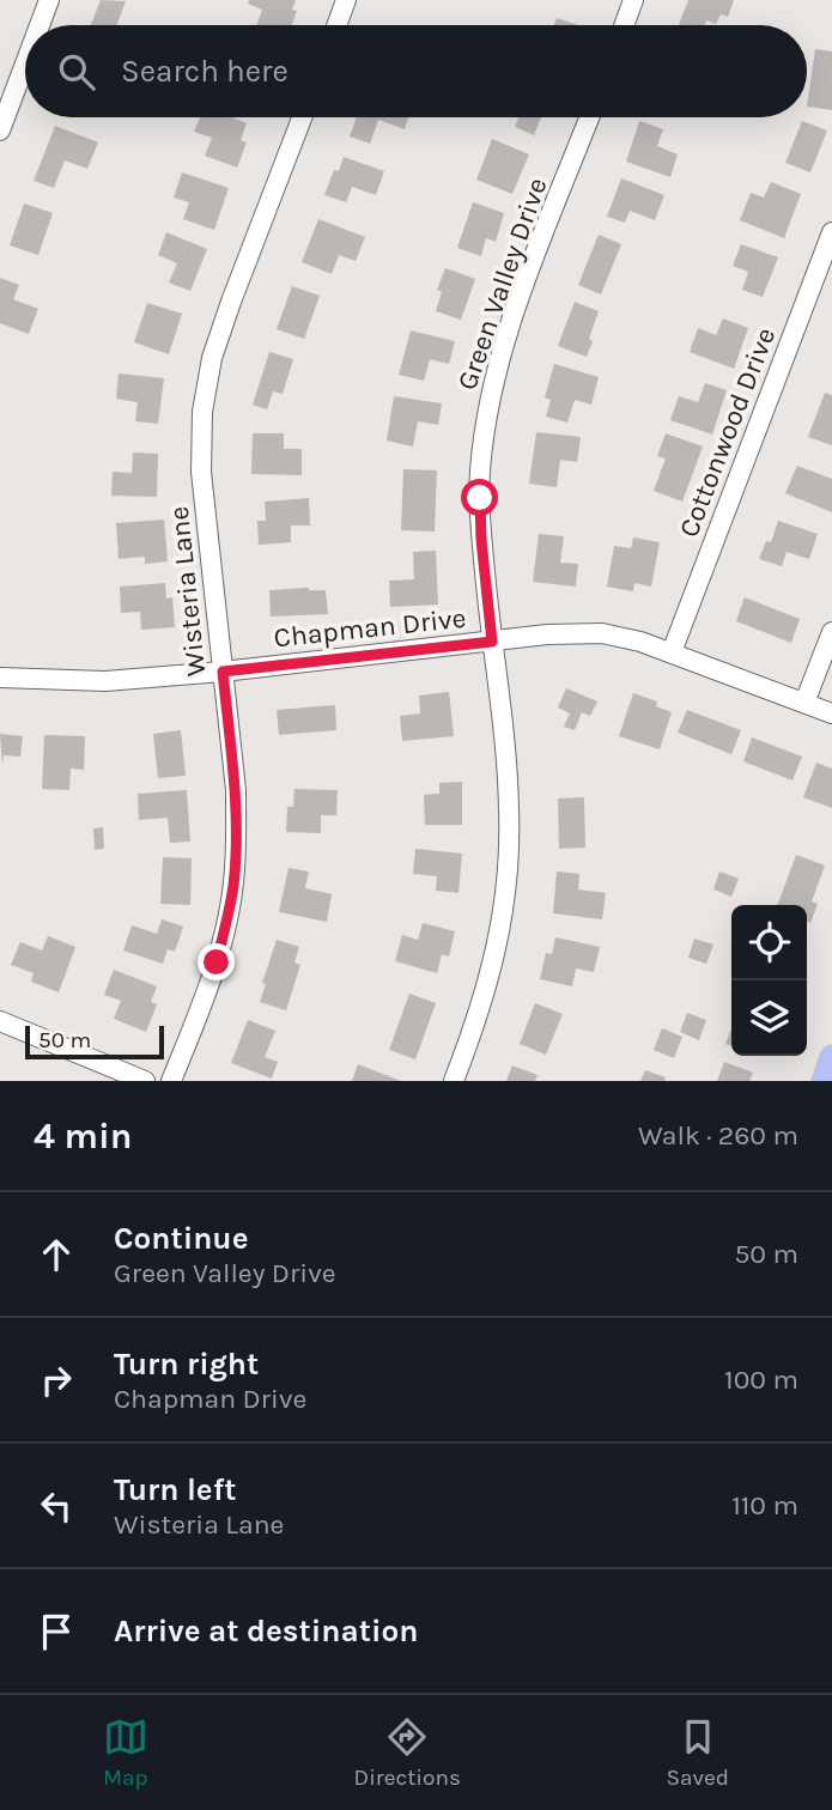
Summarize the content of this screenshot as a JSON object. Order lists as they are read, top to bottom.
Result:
{
  "streets": {
    "street": [
      "Green Valley Drive",
      "Cottonwood Drive",
      "Wisteria Lane",
      "Chapman Drive"
    ]
  },
  "crossings": [
    ["Green Valley Drive", "Chapman Drive"],
    ["Cottonwood Drive", "Chapman Drive"],
    ["Wisteria Lane", "Chapman Drive"]
  ],
  "scale_bar": "50 m",
  "page": {
    "search": "Search here",
    "scale": "50 m",
    "heading": ["4 min", "Walk · 260 m"],
    "list": [
      ["Continue", "Green Valley Drive", "50 m"],
      ["Turn right", "Chapman Drive", "100 m"],
      ["Turn left", "Wisteria Lane", "110 m"],
      "Arrive at destination"
    ],
    "nav": ["Map", "Directions", "Saved"]
  }
}
